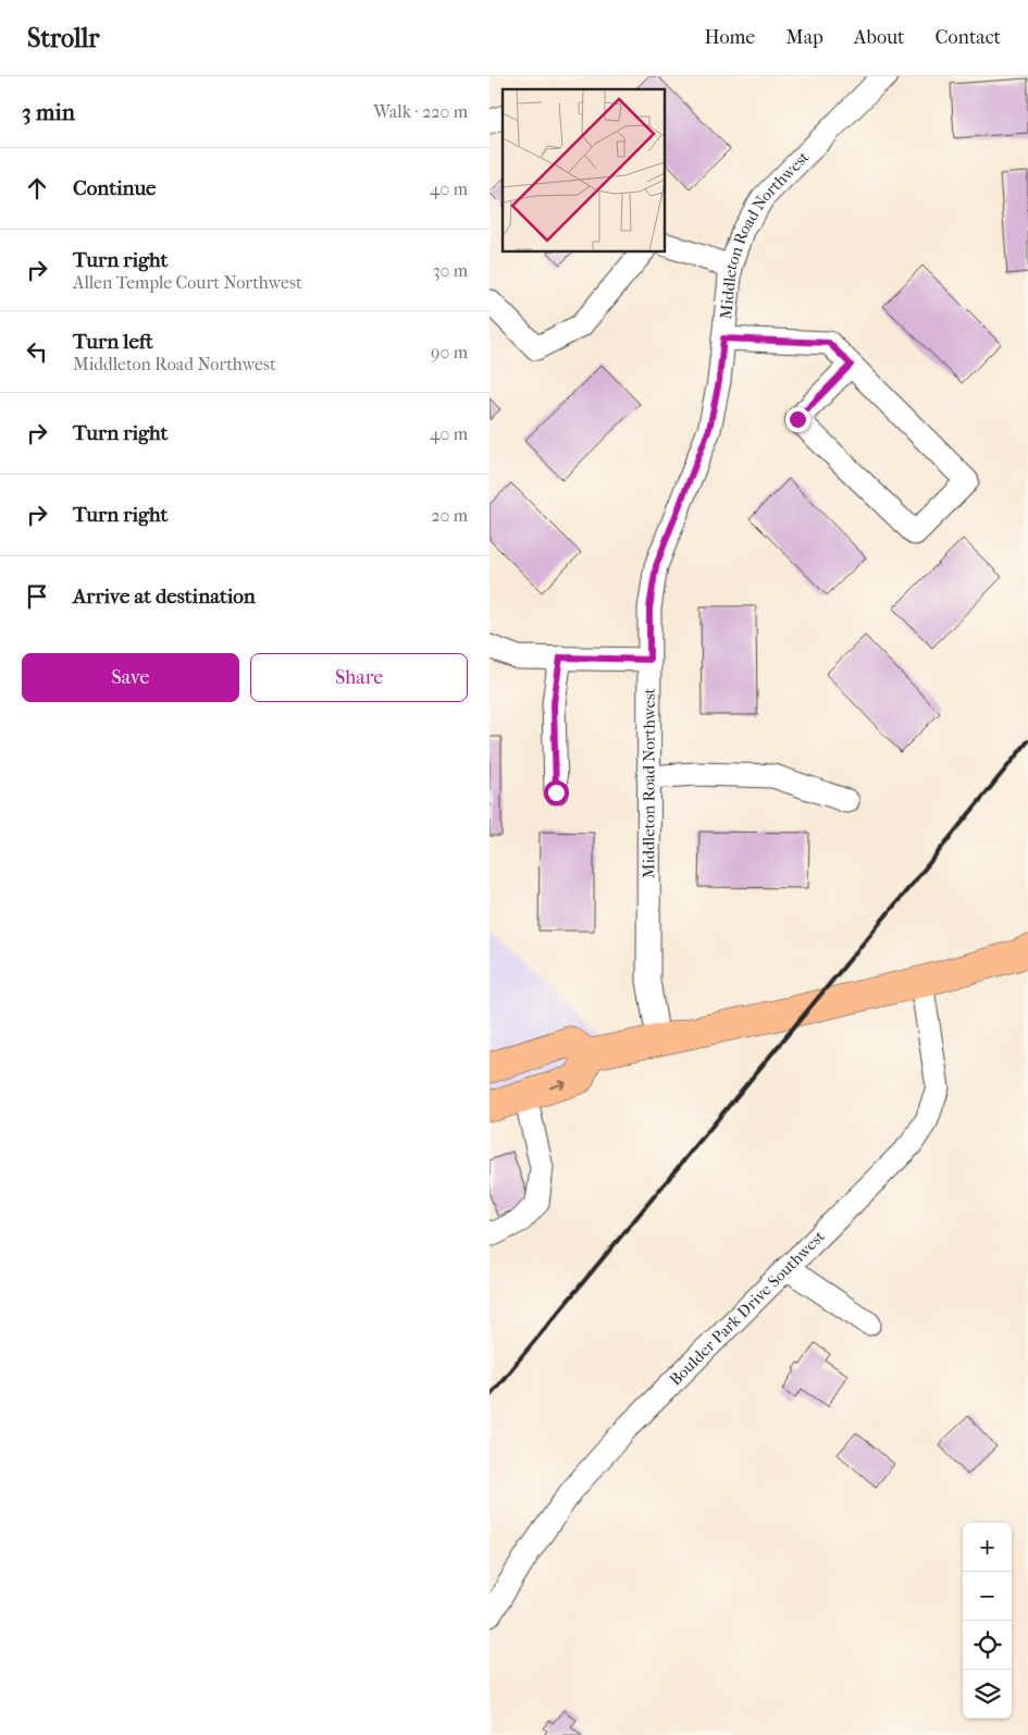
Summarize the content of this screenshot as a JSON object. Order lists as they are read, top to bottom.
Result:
{
  "streets": {
    "street": ["Middleton Road Northwest", "Boulder Park Drive Southwest"]
  },
  "page": {
    "header": "Strollr",
    "nav": [
      "Home",
      "Map",
      "About",
      "Contact"
    ],
    "heading": ["3 min", "Walk · 220 m"],
    "list": [
      ["Continue", "40 m"],
      ["Turn right", "Allen Temple Court Northwest", "30 m"],
      ["Turn left", "Middleton Road Northwest", "90 m"],
      ["Turn right", "40 m"],
      ["Turn right", "20 m"],
      "Arrive at destination"
    ],
    "buttons": ["Save", "Share"],
    "map_buttons": ["+", "−"]
  }
}
